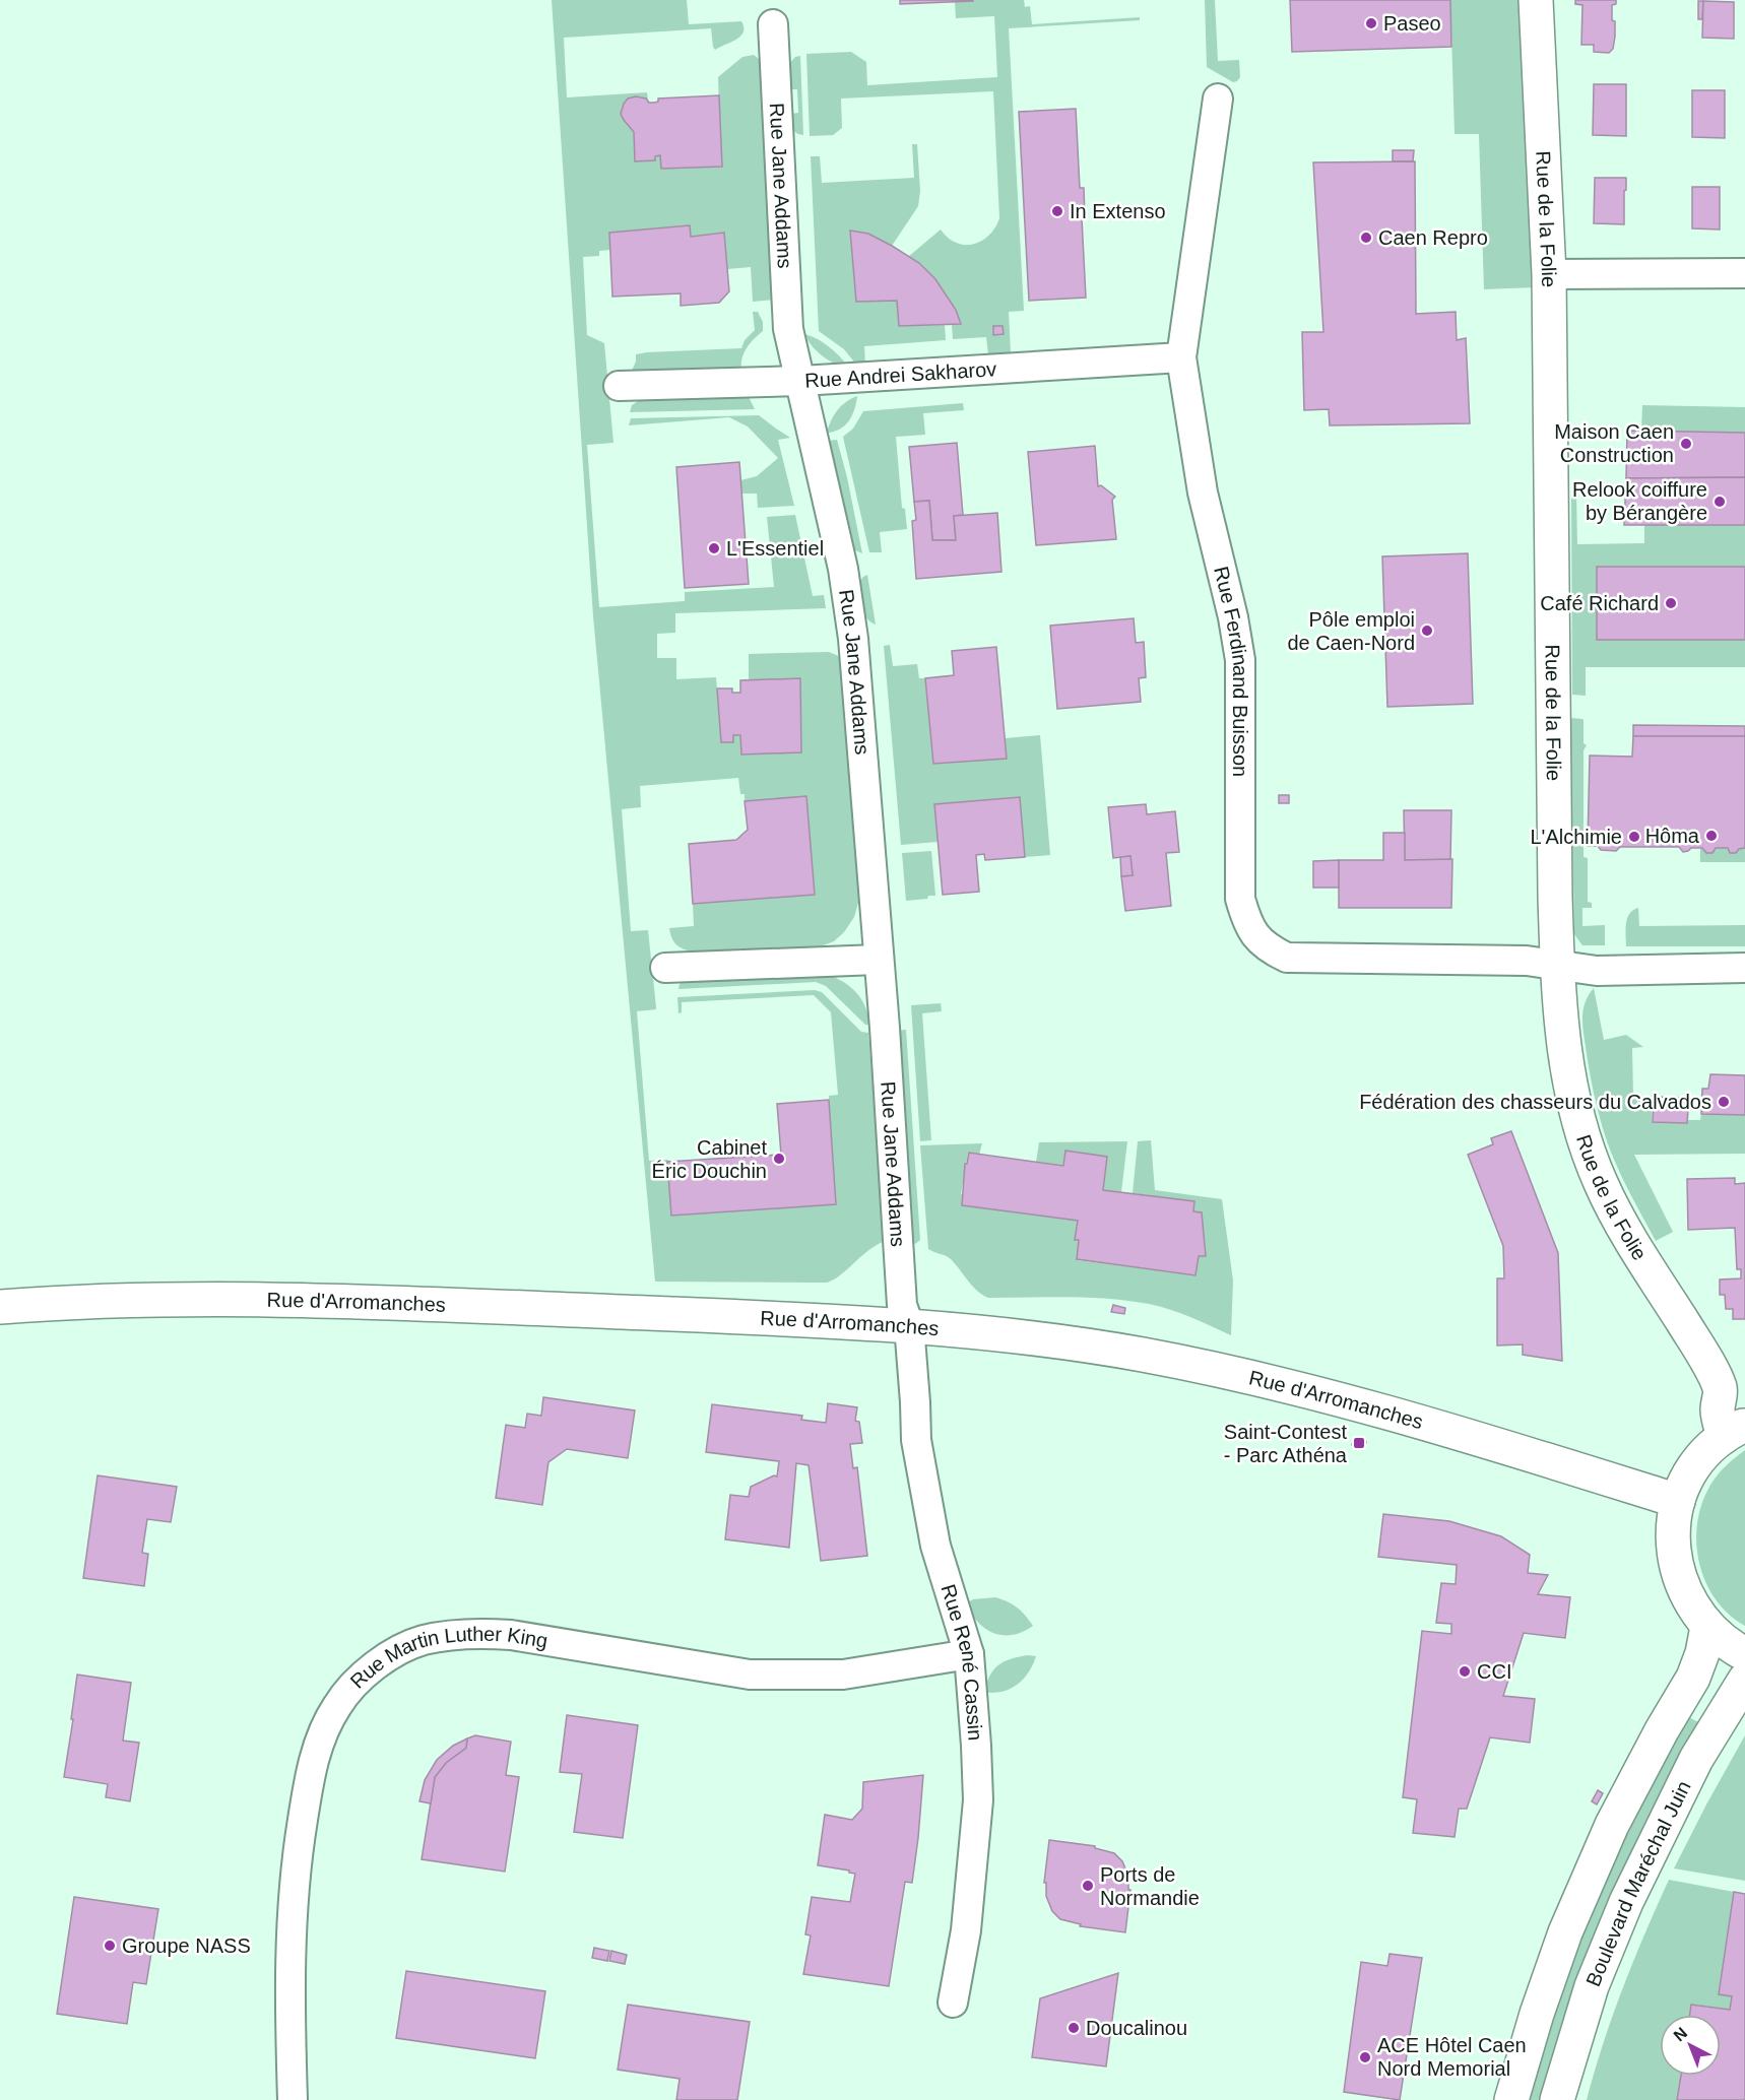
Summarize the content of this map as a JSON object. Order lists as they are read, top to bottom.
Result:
{
  "streets": {
    "main road": ["Rue de la Folie", "Rue d'Arromanches", "Boulevard Maréchal Juin"],
    "street": [
      "Rue Jane Addams",
      "Rue Andrei Sakharov",
      "Rue Ferdinand Buisson",
      "Rue René Cassin",
      "Rue Martin Luther King"
    ]
  },
  "crossings": [
    ["Rue Jane Addams", "Rue Andrei Sakharov"],
    ["Rue Jane Addams", "Rue d'Arromanches"],
    ["Rue Jane Addams", "Rue René Cassin"],
    ["Rue de la Folie", "Rue Ferdinand Buisson"],
    ["Rue Andrei Sakharov", "Rue Ferdinand Buisson"],
    ["Rue d'Arromanches", "Rue René Cassin"],
    ["Rue René Cassin", "Rue Martin Luther King"]
  ],
  "places": {
    "other": [
      "Paseo",
      "In Extenso",
      "Caen Repro",
      "Maison Caen Construction",
      "Relook coiffure by Bérangère",
      "L'Essentiel",
      "Café Richard",
      "Pôle emploi de Caen-Nord",
      "Hôma",
      "L'Alchimie",
      "Fédération des chasseurs du Calvados",
      "Cabinet Éric Douchin",
      "CCI",
      "Ports de Normandie",
      "Groupe NASS",
      "Doucalinou",
      "ACE Hôtel Caen Nord Memorial"
    ],
    "transit": ["Saint-Contest - Parc Athéna"]
  },
  "north": "top left"
}
